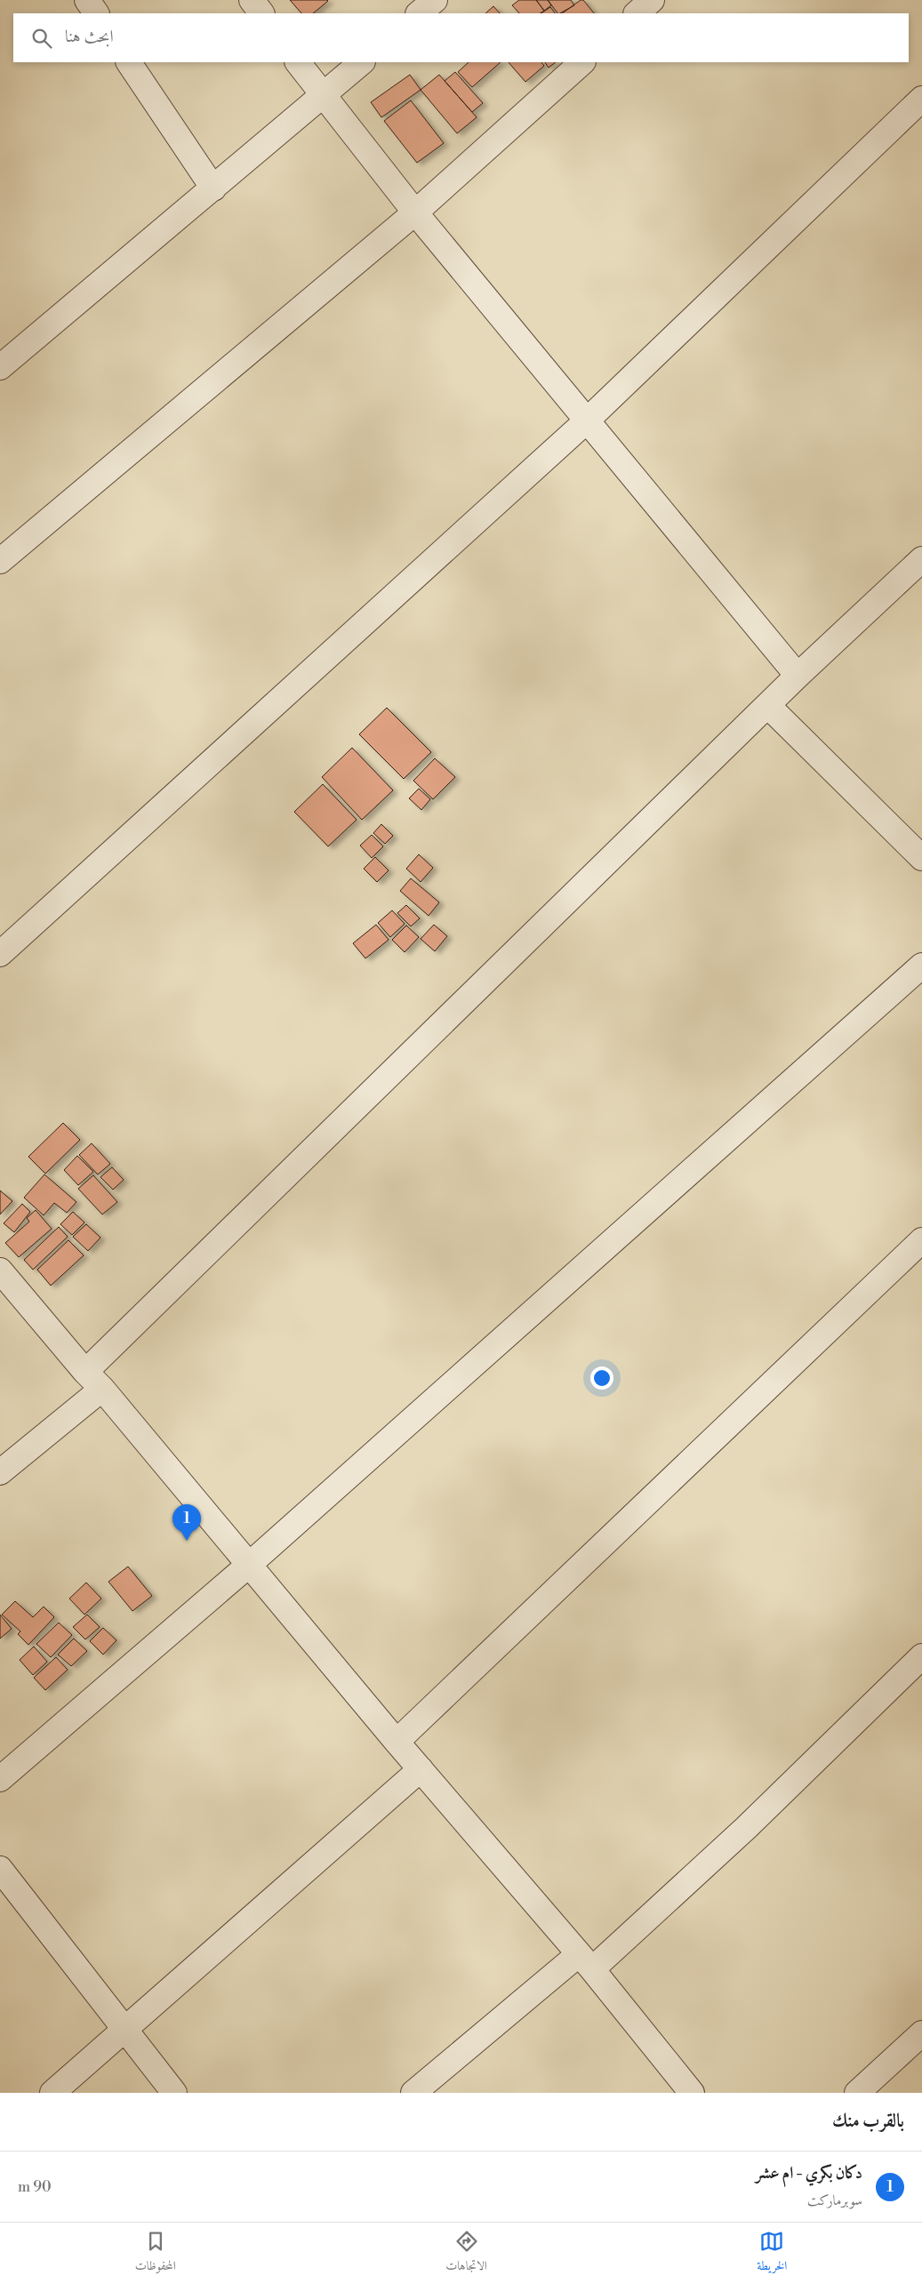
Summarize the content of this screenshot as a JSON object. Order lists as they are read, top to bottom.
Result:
{
  "page": {
    "search": "ابحث هنا",
    "pins": "1",
    "heading": "بالقرب منك",
    "list": [
      {
        "mark": "1",
        "name": "دكان بكري - ام عشر",
        "note": "سوبرماركت",
        "value": "90 m"
      }
    ],
    "nav": ["الخريطة", "الاتجاهات", "المحفوظات"]
  }
}
